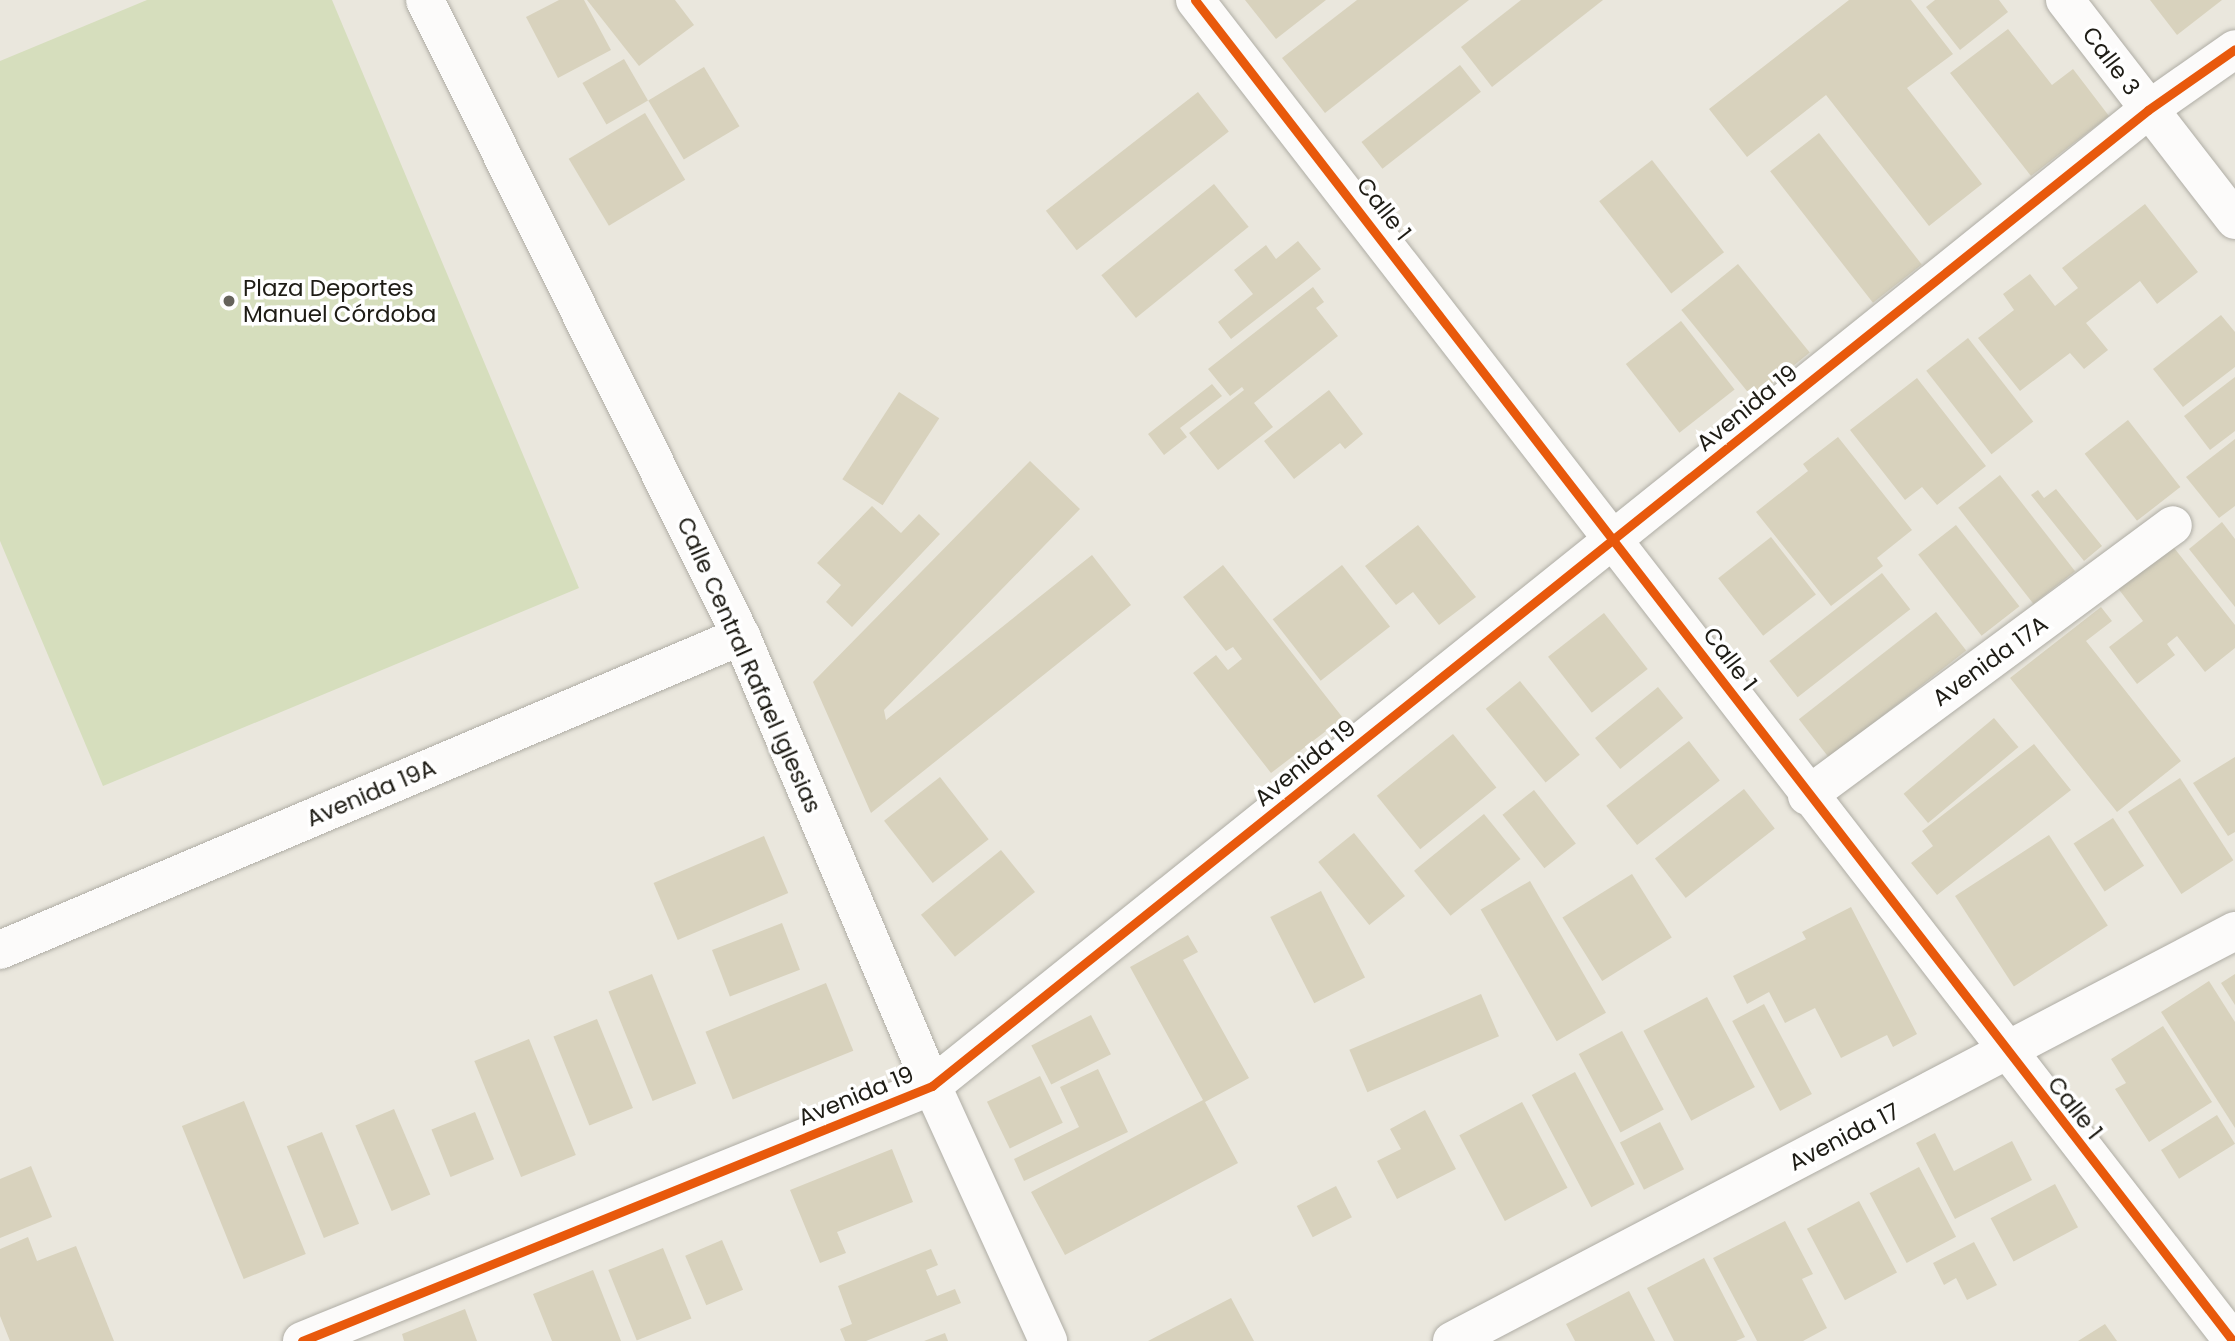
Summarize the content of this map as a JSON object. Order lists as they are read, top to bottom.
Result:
{
  "streets": {
    "street": [
      "Calle 3",
      "Calle 1",
      "Avenida 19",
      "Avenida 17A",
      "Calle Central Rafael Iglesias",
      "Avenida 19A",
      "Avenida 17"
    ]
  },
  "crossings": [
    ["Calle 3", "Avenida 19"],
    ["Calle 1", "Avenida 19"],
    ["Calle 1", "Avenida 17A"],
    ["Calle 1", "Avenida 17"],
    ["Avenida 19", "Calle Central Rafael Iglesias"],
    ["Calle Central Rafael Iglesias", "Avenida 19A"]
  ],
  "places": ["Plaza Deportes Manuel Córdoba"]
}
